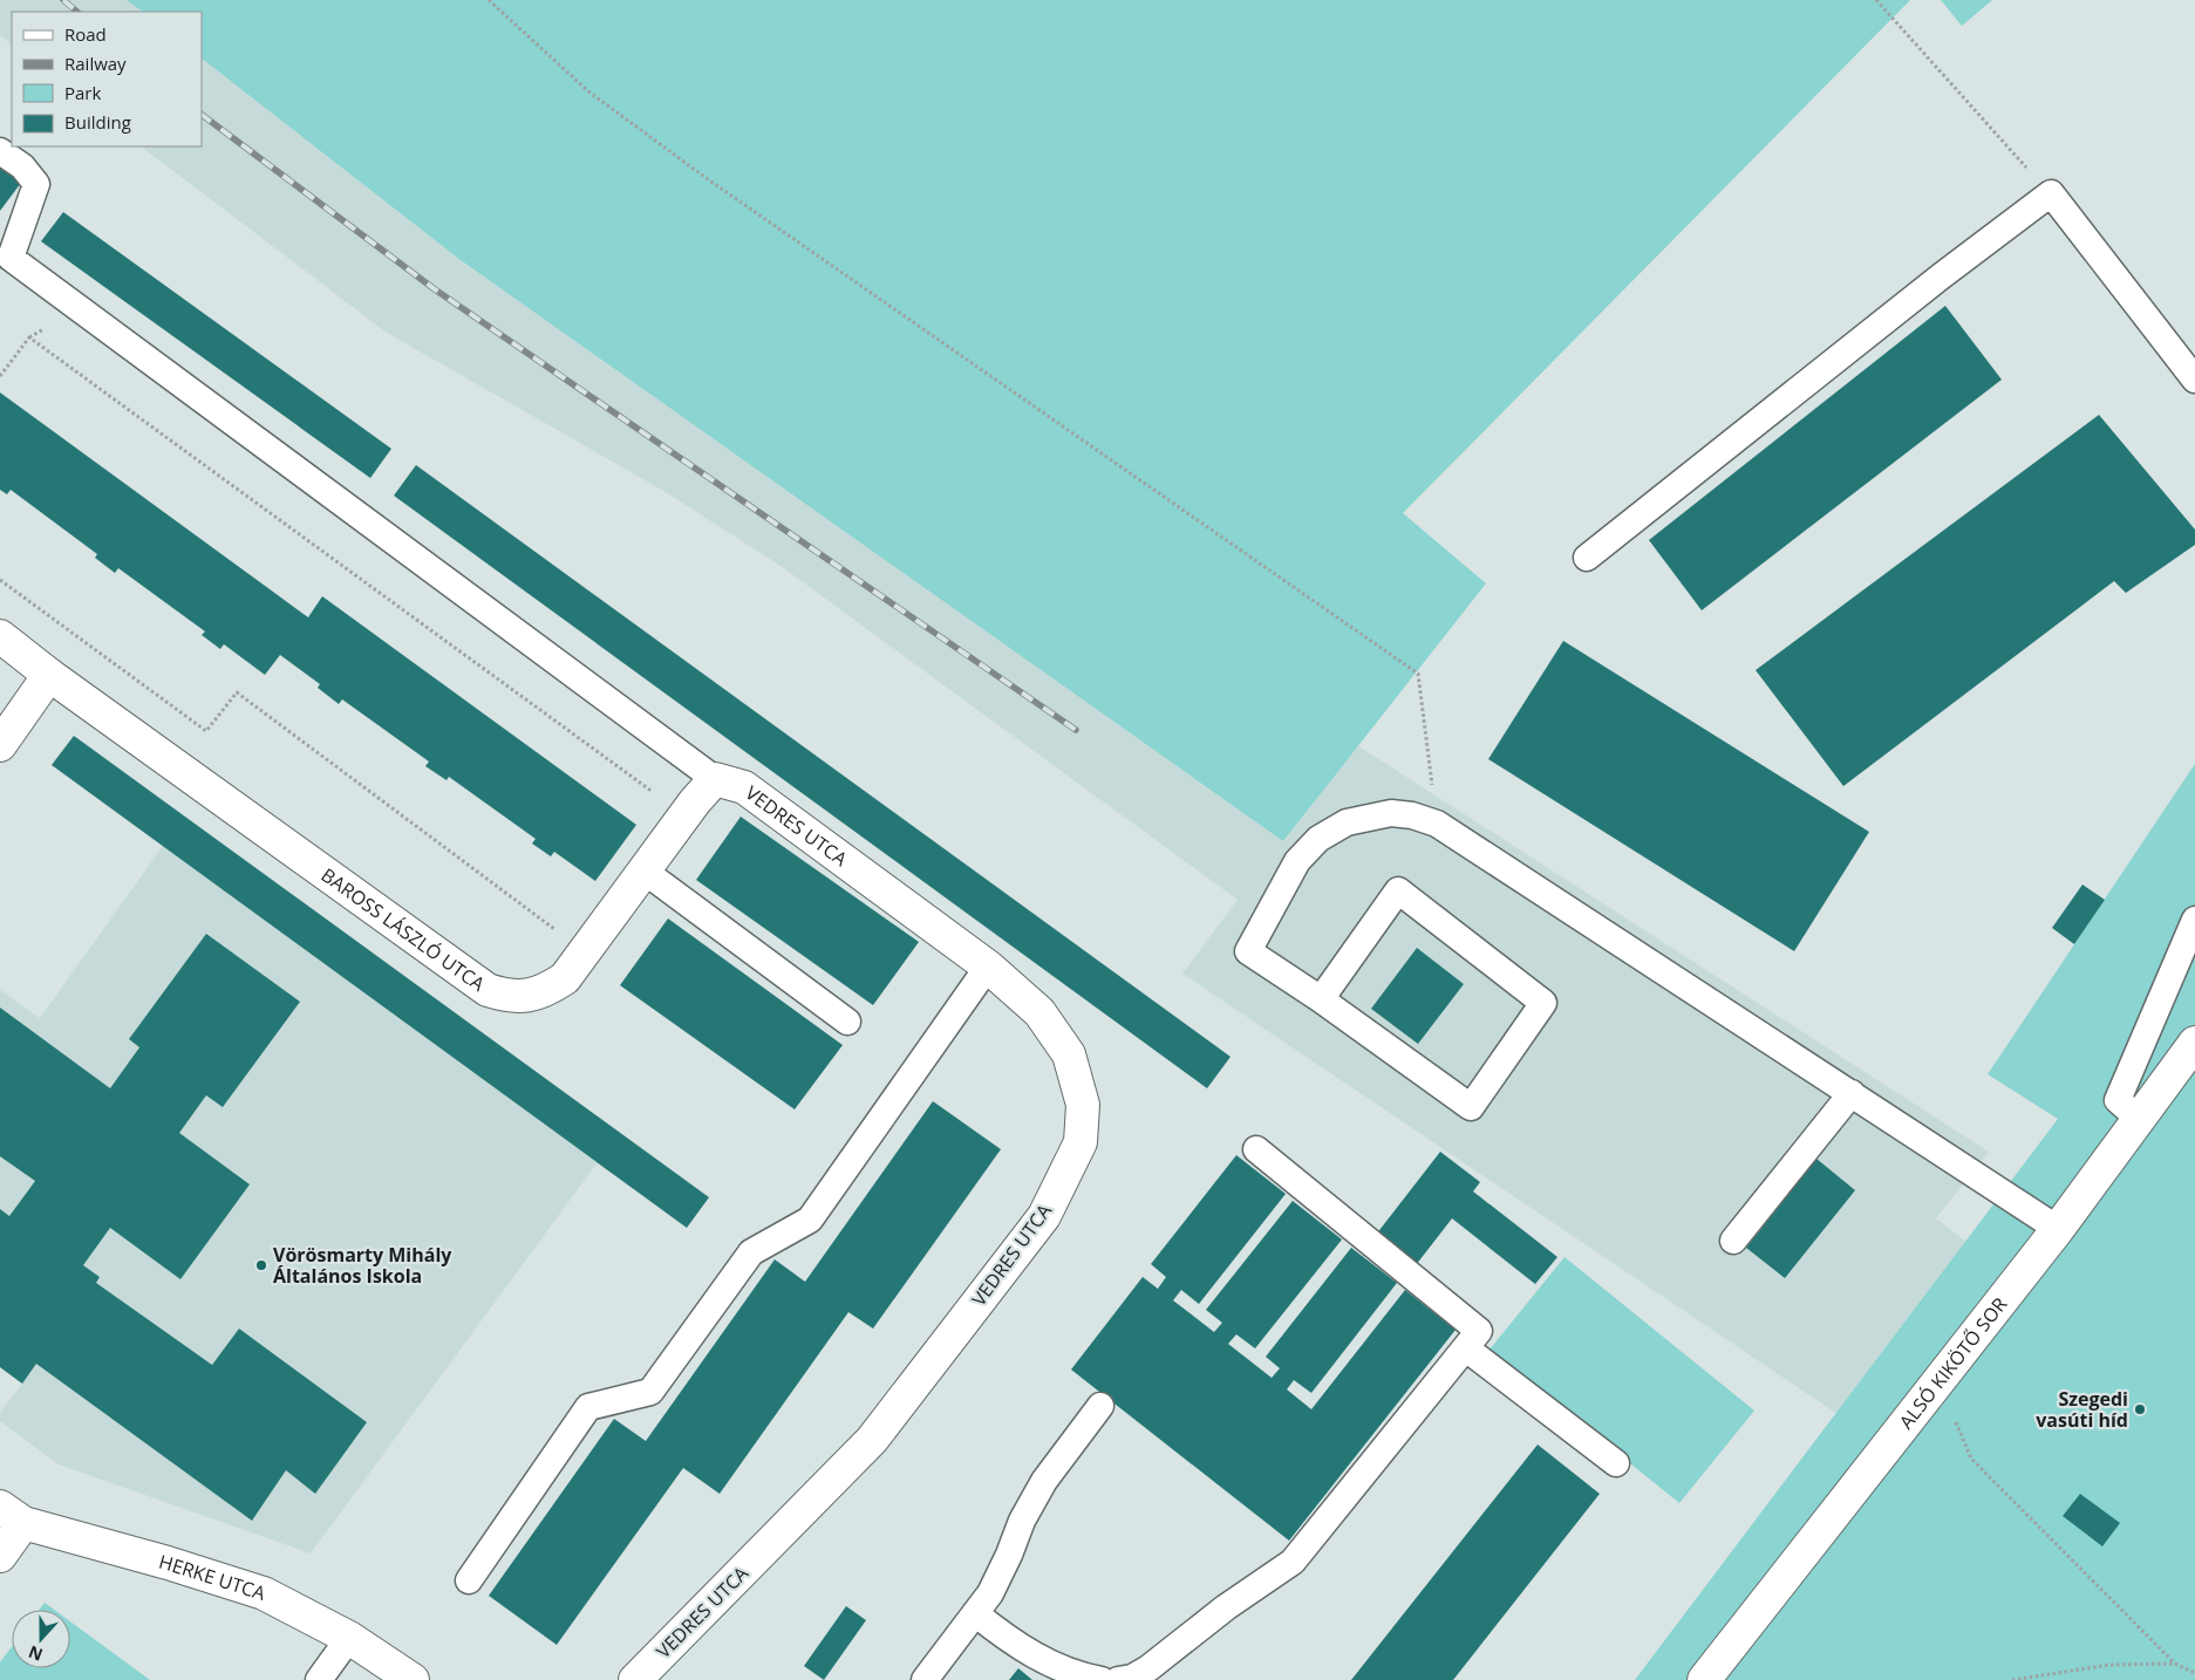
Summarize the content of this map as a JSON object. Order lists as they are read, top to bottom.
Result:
{
  "streets": {
    "street": [
      "VEDRES UTCA",
      "BAROSS LÁSZLÓ UTCA",
      "ALSÓ KIKÖTŐ SOR",
      "HERKE UTCA"
    ]
  },
  "crossings": [
    ["VEDRES UTCA", "BAROSS LÁSZLÓ UTCA"]
  ],
  "places": ["Vörösmarty Mihály Általános Iskola", "Szegedi vasúti híd"],
  "legend": [
    "Road",
    "Railway",
    "Park",
    "Building"
  ],
  "north": "bottom"
}
